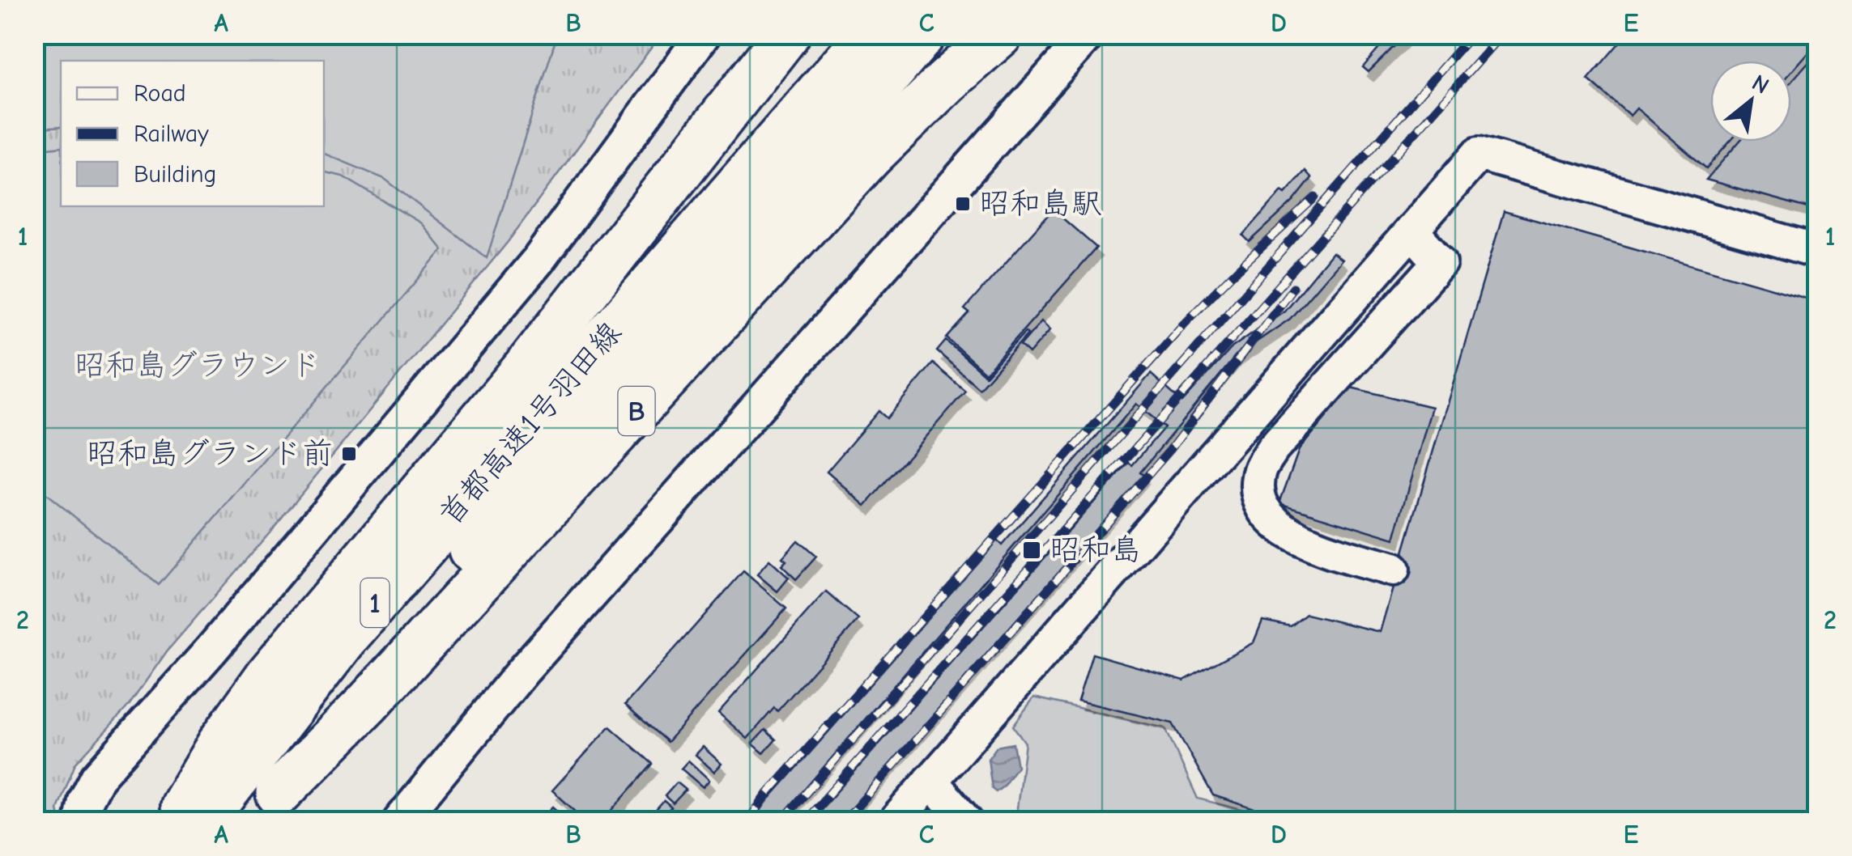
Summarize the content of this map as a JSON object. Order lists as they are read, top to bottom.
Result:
{
  "streets": {
    "highway": ["B", "首都高速1号羽田線", "1"]
  },
  "crossings": [
    ["B", "首都高速1号羽田線"]
  ],
  "parks": ["昭和島グラウンド"],
  "places": {
    "transit": ["昭和島駅", "昭和島グランド前", "昭和島"]
  },
  "legend": ["Road", "Railway", "Building"],
  "north": "top right",
  "grid": {
    "columns": [
      "A",
      "B",
      "C",
      "D",
      "E"
    ],
    "rows": ["1", "2"]
  }
}
